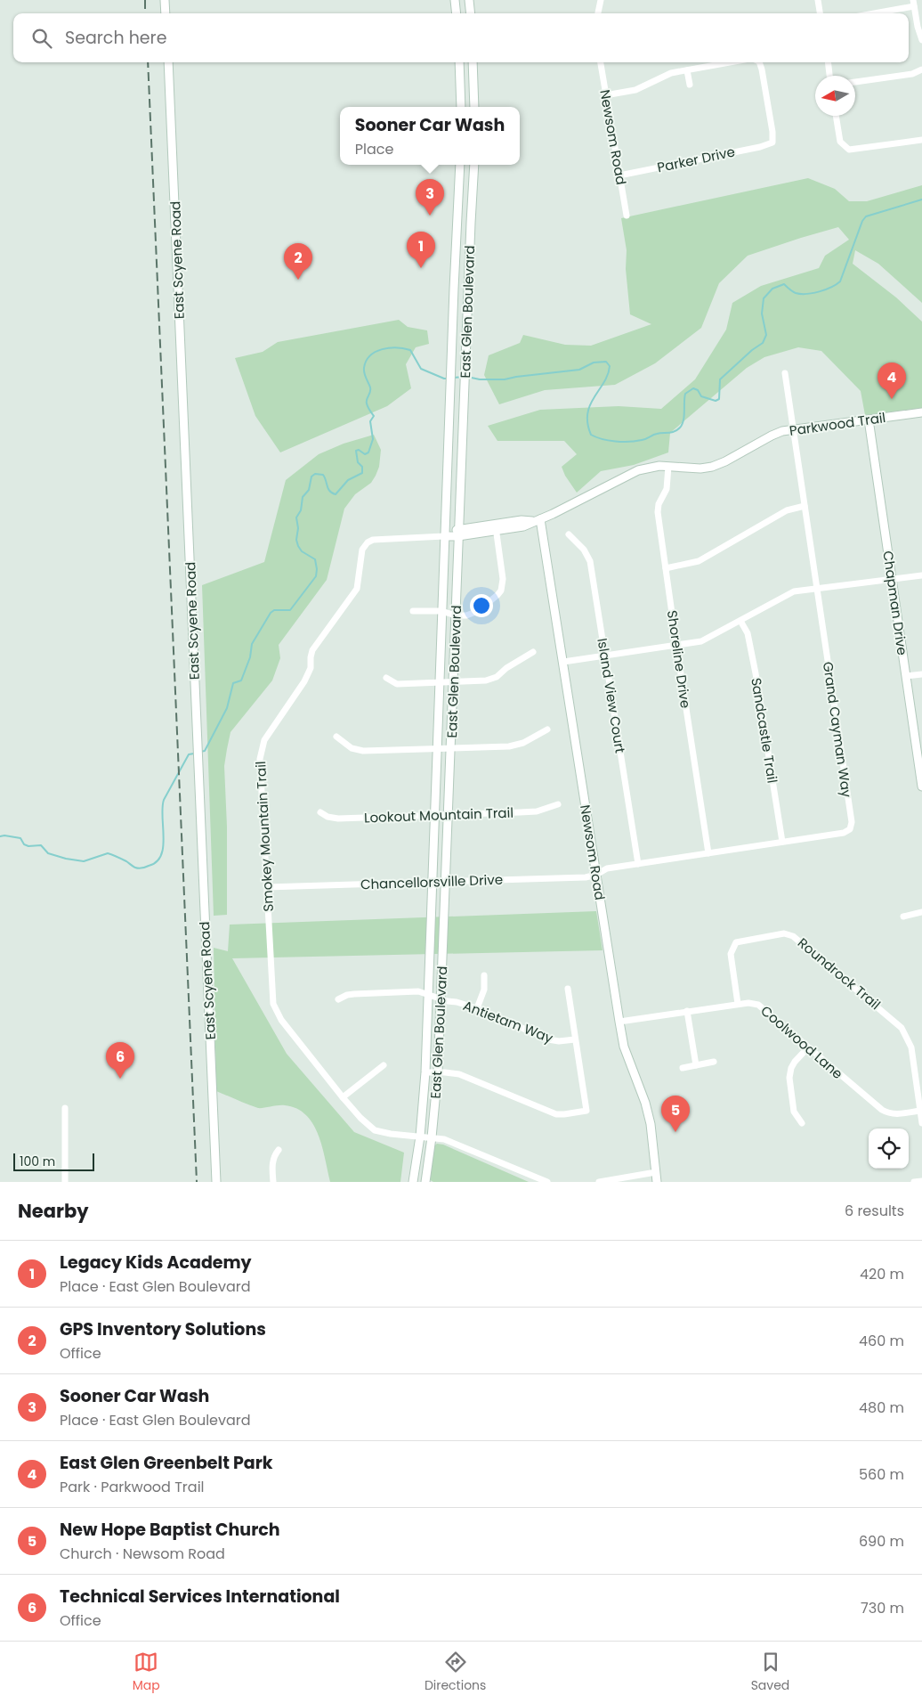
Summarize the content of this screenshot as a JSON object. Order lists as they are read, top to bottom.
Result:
{
  "streets": {
    "street": [
      "Newsom Road",
      "Parker Drive",
      "East Scyene Road",
      "East Glen Boulevard",
      "Parkwood Trail",
      "Chapman Drive",
      "Shoreline Drive",
      "Island View Court",
      "Grand Cayman Way",
      "Sandcastle Trail",
      "Lookout Mountain Trail",
      "Smokey Mountain Trail",
      "Chancellorsville Drive",
      "Roundrock Trail",
      "Antietam Way",
      "Coolwood Lane"
    ]
  },
  "crossings": [
    ["Newsom Road", "Parker Drive"],
    ["Newsom Road", "Parkwood Trail"],
    ["Newsom Road", "Grand Cayman Way"],
    ["Newsom Road", "Chancellorsville Drive"],
    ["Newsom Road", "Coolwood Lane"],
    ["East Glen Boulevard", "Parkwood Trail"],
    ["East Glen Boulevard", "Lookout Mountain Trail"],
    ["East Glen Boulevard", "Smokey Mountain Trail"],
    ["East Glen Boulevard", "Chancellorsville Drive"],
    ["East Glen Boulevard", "Antietam Way"],
    ["Parkwood Trail", "Chapman Drive"],
    ["Parkwood Trail", "Shoreline Drive"],
    ["Parkwood Trail", "Grand Cayman Way"],
    ["Parkwood Trail", "Smokey Mountain Trail"],
    ["Shoreline Drive", "Grand Cayman Way"],
    ["Island View Court", "Grand Cayman Way"],
    ["Grand Cayman Way", "Sandcastle Trail"],
    ["Grand Cayman Way", "Chancellorsville Drive"],
    ["Smokey Mountain Trail", "Chancellorsville Drive"],
    ["Roundrock Trail", "Coolwood Lane"]
  ],
  "scale_bar": "100 m",
  "north": "left",
  "page": {
    "search": "Search here",
    "popup": ["Sooner Car Wash", "Place"],
    "pins": [
      "3",
      "1",
      "2",
      "4",
      "6",
      "5"
    ],
    "scale": "100 m",
    "heading": ["Nearby", "6 results"],
    "list": [
      {
        "mark": "1",
        "name": "Legacy Kids Academy",
        "note": "Place · East Glen Boulevard",
        "value": "420 m"
      },
      {
        "mark": "2",
        "name": "GPS Inventory Solutions",
        "note": "Office",
        "value": "460 m"
      },
      {
        "mark": "3",
        "name": "Sooner Car Wash",
        "note": "Place · East Glen Boulevard",
        "value": "480 m"
      },
      {
        "mark": "4",
        "name": "East Glen Greenbelt Park",
        "note": "Park · Parkwood Trail",
        "value": "560 m"
      },
      {
        "mark": "5",
        "name": "New Hope Baptist Church",
        "note": "Church · Newsom Road",
        "value": "690 m"
      },
      {
        "mark": "6",
        "name": "Technical Services International",
        "note": "Office",
        "value": "730 m"
      }
    ],
    "nav": ["Map", "Directions", "Saved"]
  }
}
